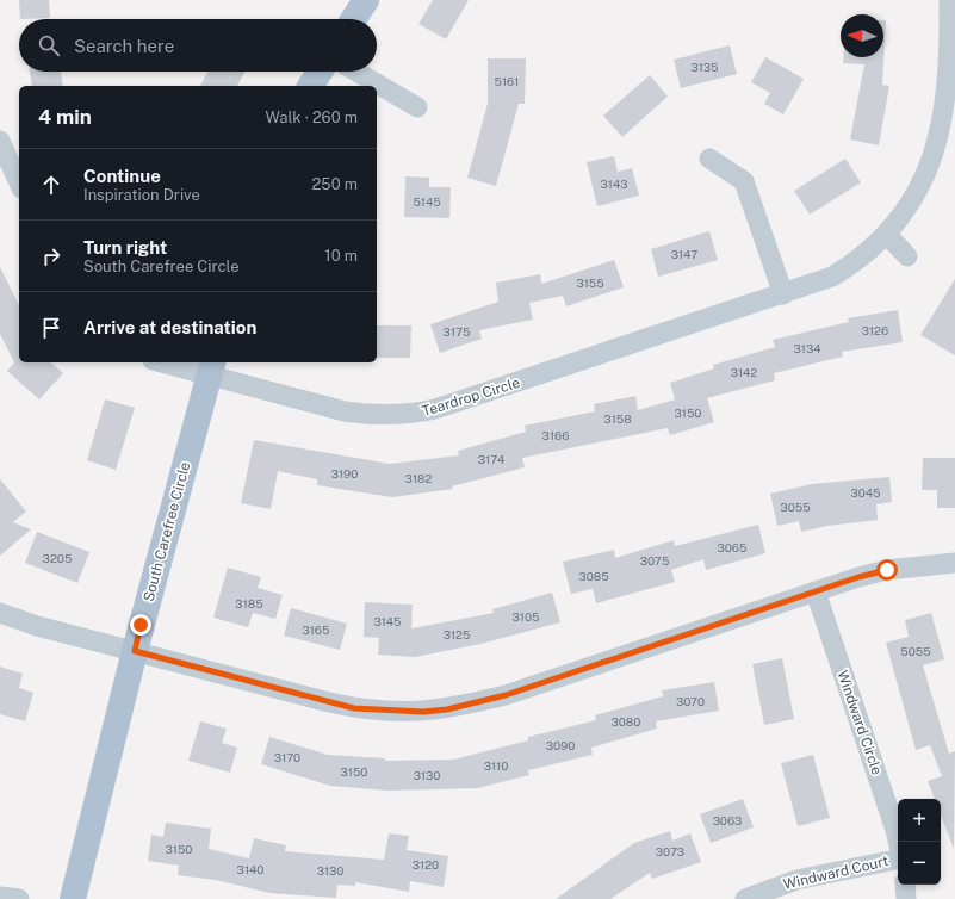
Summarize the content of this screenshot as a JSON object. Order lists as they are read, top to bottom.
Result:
{
  "streets": {
    "main road": ["South Carefree Circle"],
    "street": ["Teardrop Circle", "Windward Circle", "Windward Court"]
  },
  "crossings": [
    ["Teardrop Circle", "South Carefree Circle"]
  ],
  "house_numbers": [
    "3135",
    "5161",
    "3143",
    "5145",
    "3147",
    "3155",
    "3126",
    "3175",
    "3134",
    "3142",
    "3150",
    "3158",
    "3166",
    "3174",
    "3190",
    "3182",
    "3045",
    "3055",
    "3065",
    "3205",
    "3075",
    "3085",
    "3185",
    "3105",
    "3145",
    "3165",
    "3125",
    "5055",
    "3070",
    "3080",
    "3090",
    "3170",
    "3110",
    "3150",
    "3130",
    "3063",
    "3150",
    "3073",
    "3120",
    "3140",
    "3130"
  ],
  "north": "left",
  "page": {
    "search": "Search here",
    "heading": ["4 min", "Walk · 260 m"],
    "list": [
      ["Continue", "Inspiration Drive", "250 m"],
      ["Turn right", "South Carefree Circle", "10 m"],
      "Arrive at destination"
    ],
    "map_buttons": ["+", "−"]
  }
}
